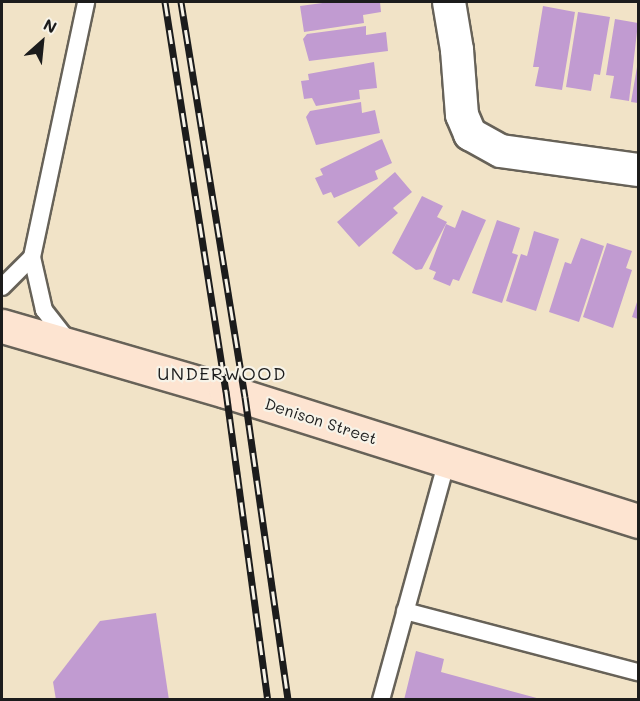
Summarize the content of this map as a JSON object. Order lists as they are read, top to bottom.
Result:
{
  "streets": {
    "main road": ["Denison Street"]
  },
  "districts": ["UNDERWOOD"],
  "north": "top right"
}
